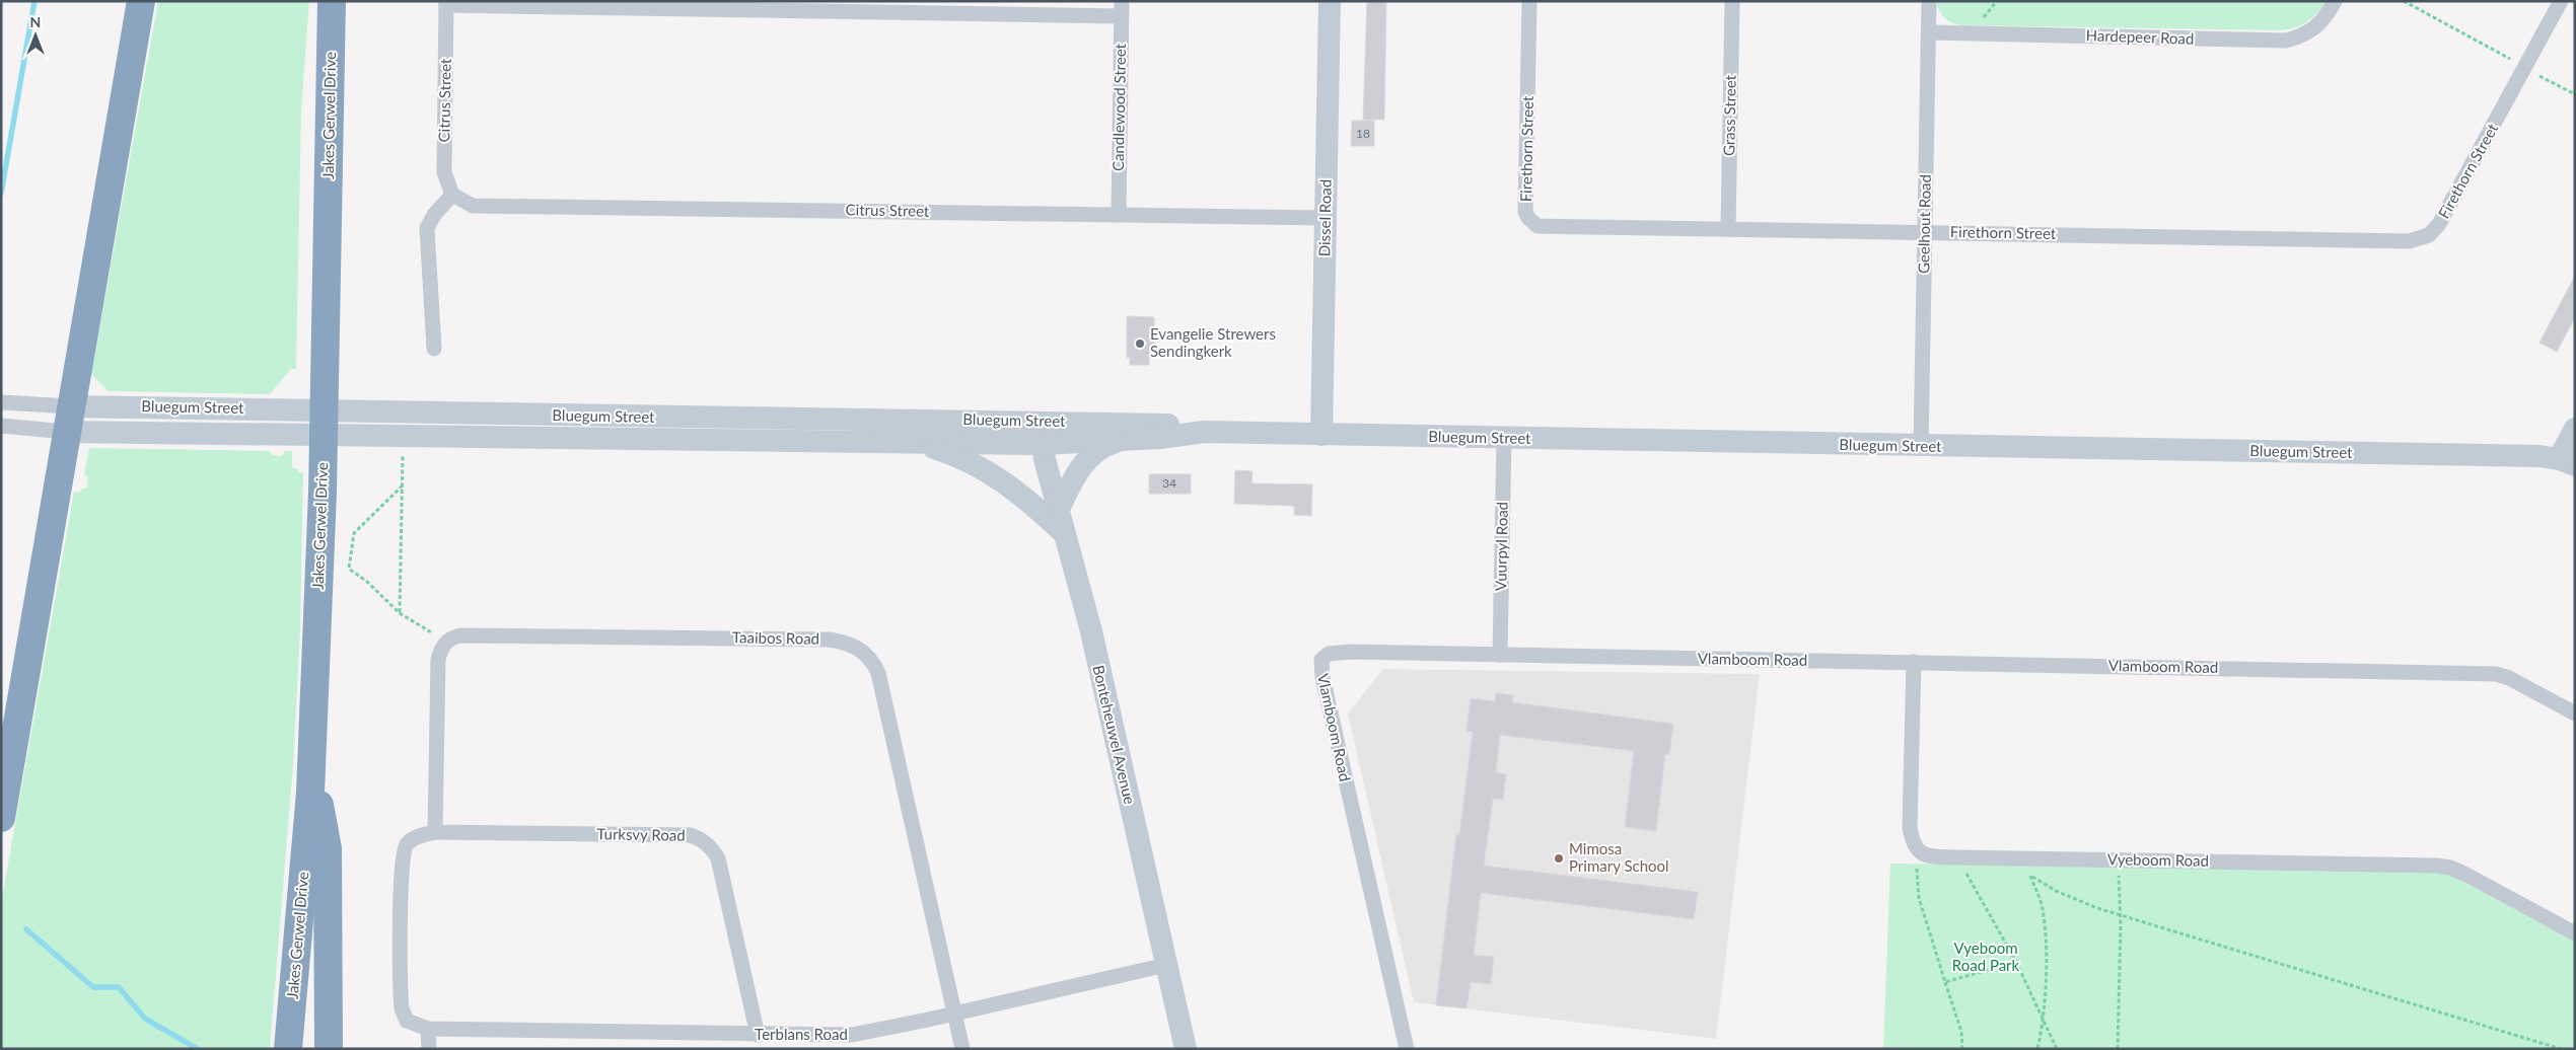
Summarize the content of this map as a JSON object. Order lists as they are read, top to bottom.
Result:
{
  "streets": {
    "highway": ["Jakes Gerwel Drive"],
    "street": [
      "Hardepeer Road",
      "Citrus Street",
      "Candlewood Street",
      "Grass Street",
      "Firethorn Street",
      "Dissel Road",
      "Geelhout Road",
      "Bluegum Street",
      "Vuurpyl Road",
      "Taaibos Road",
      "Vlamboom Road",
      "Bonteheuwel Avenue",
      "Turksvy Road",
      "Vyeboom Road",
      "Terblans Road"
    ]
  },
  "crossings": [
    ["Hardepeer Road", "Geelhout Road"],
    ["Citrus Street", "Candlewood Street"],
    ["Citrus Street", "Dissel Road"],
    ["Jakes Gerwel Drive", "Bluegum Street"],
    ["Grass Street", "Firethorn Street"],
    ["Firethorn Street", "Geelhout Road"],
    ["Dissel Road", "Bluegum Street"],
    ["Geelhout Road", "Bluegum Street"],
    ["Bluegum Street", "Vuurpyl Road"],
    ["Bluegum Street", "Bonteheuwel Avenue"],
    ["Vuurpyl Road", "Vlamboom Road"],
    ["Taaibos Road", "Terblans Road"],
    ["Bonteheuwel Avenue", "Terblans Road"],
    ["Turksvy Road", "Terblans Road"]
  ],
  "parks": ["Vyeboom Road Park"],
  "places": ["Evangelie Strewers Sendingkerk", "Mimosa Primary School"],
  "house_numbers": ["18", "34"],
  "north": "top"
}
